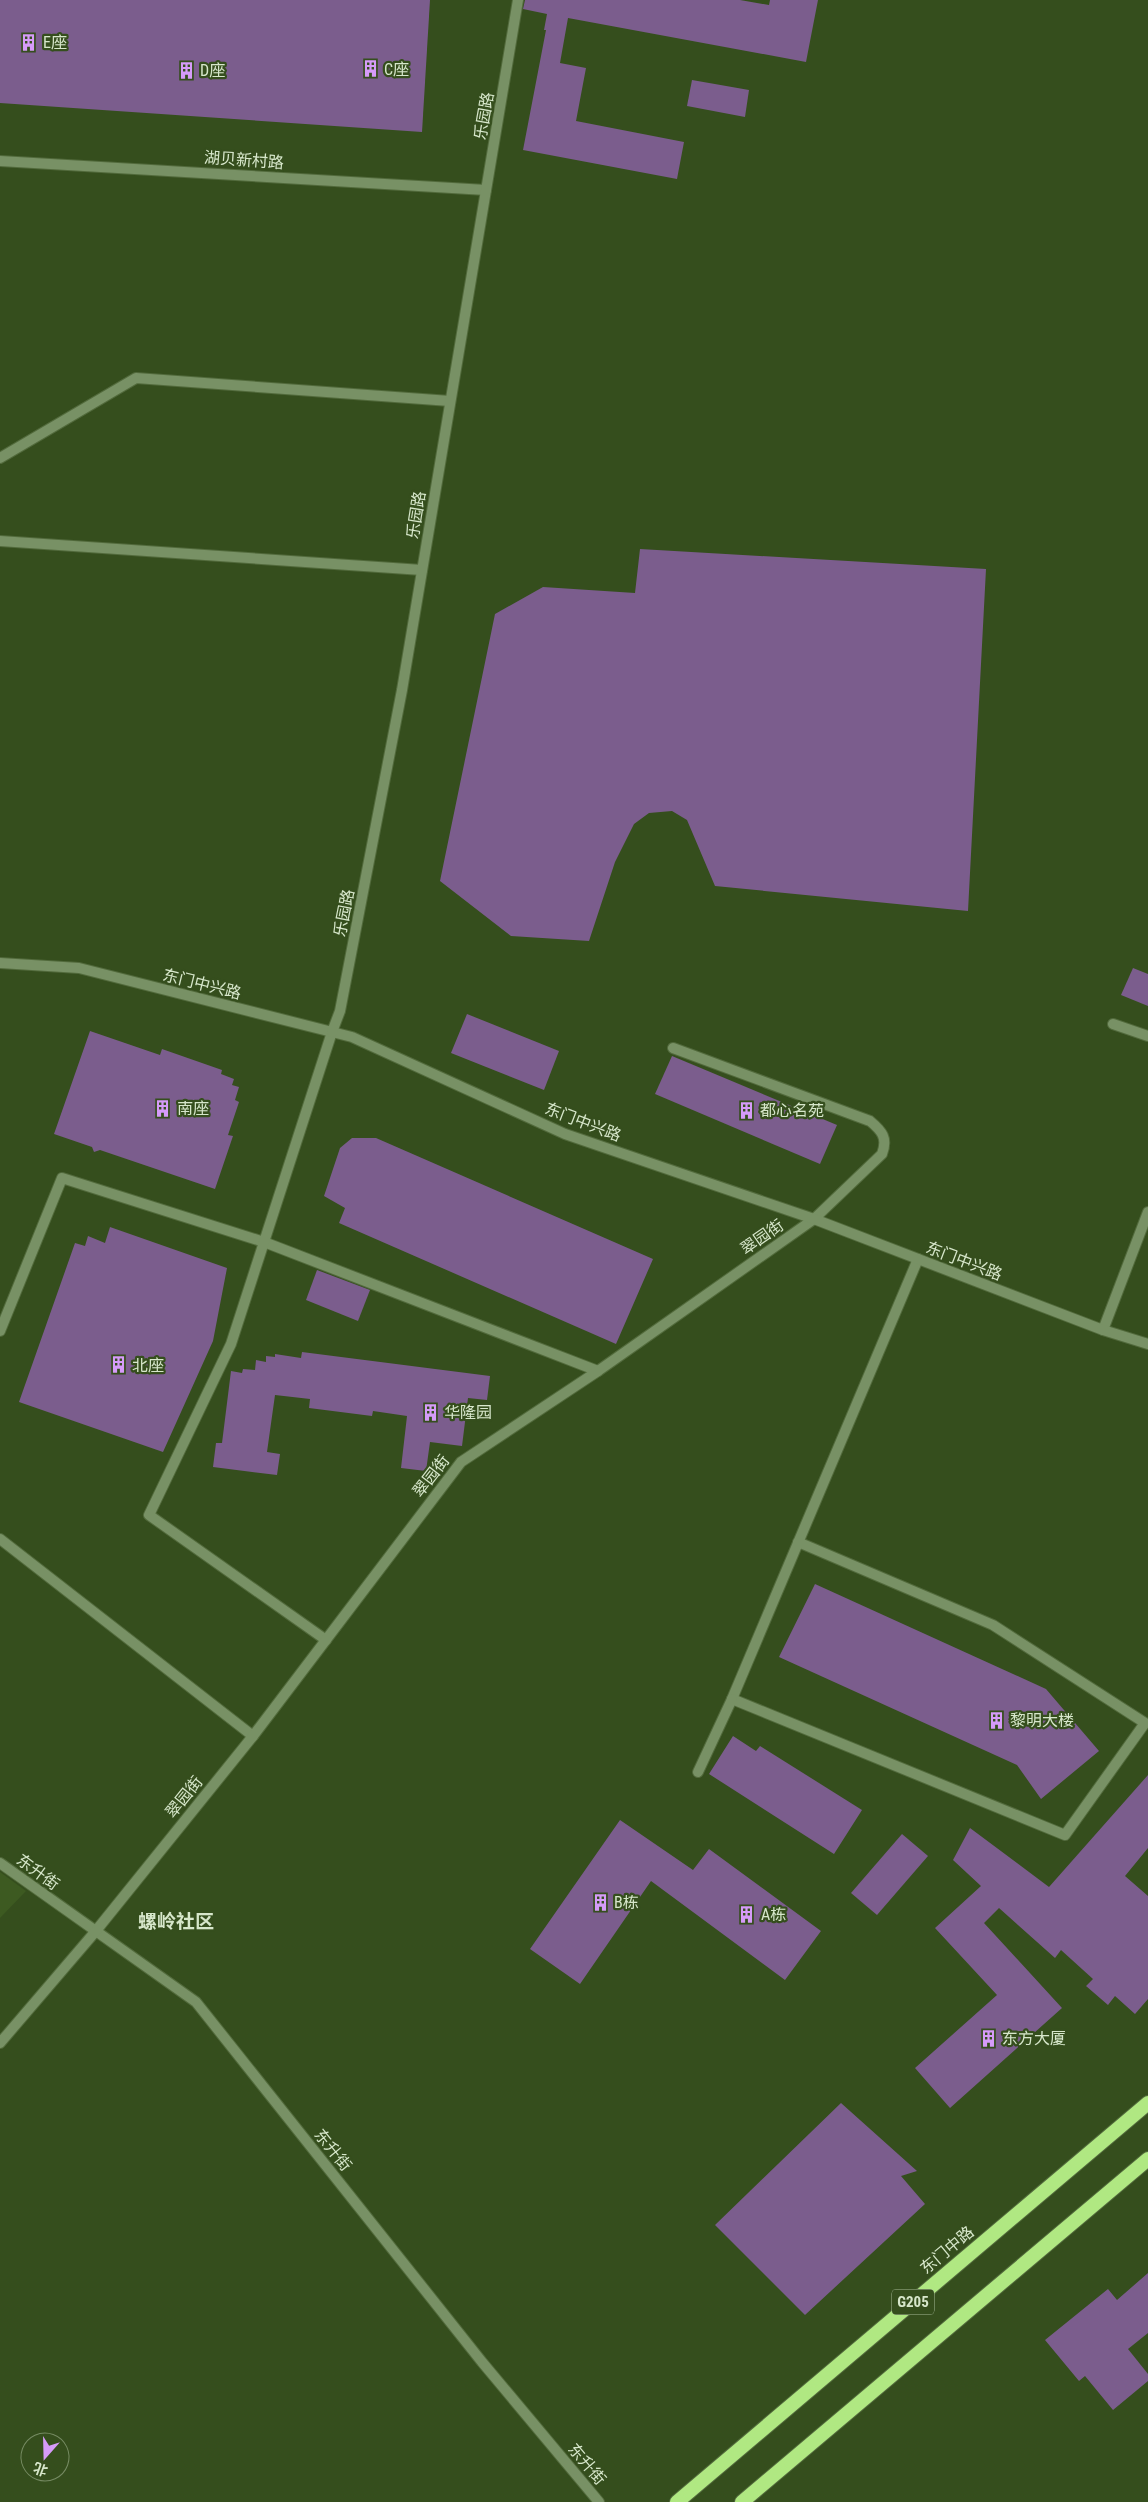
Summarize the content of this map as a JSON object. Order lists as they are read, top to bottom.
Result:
{
  "streets": {
    "highway": ["东门中路", "G205"],
    "street": [
      "乐园路",
      "湖贝新村路",
      "东门中兴路",
      "翠园街",
      "东升街"
    ]
  },
  "crossings": [
    ["乐园路", "湖贝新村路"],
    ["乐园路", "东门中兴路"],
    ["乐园路", "翠园街"],
    ["东门中兴路", "翠园街"],
    ["翠园街", "东升街"]
  ],
  "districts": ["螺岭社区"],
  "places": {
    "building": [
      "E座",
      "C座",
      "D座",
      "南座",
      "都心名苑",
      "北座",
      "华隆园",
      "黎明大楼",
      "B栋",
      "A栋",
      "东方大厦"
    ]
  },
  "north": "bottom"
}
